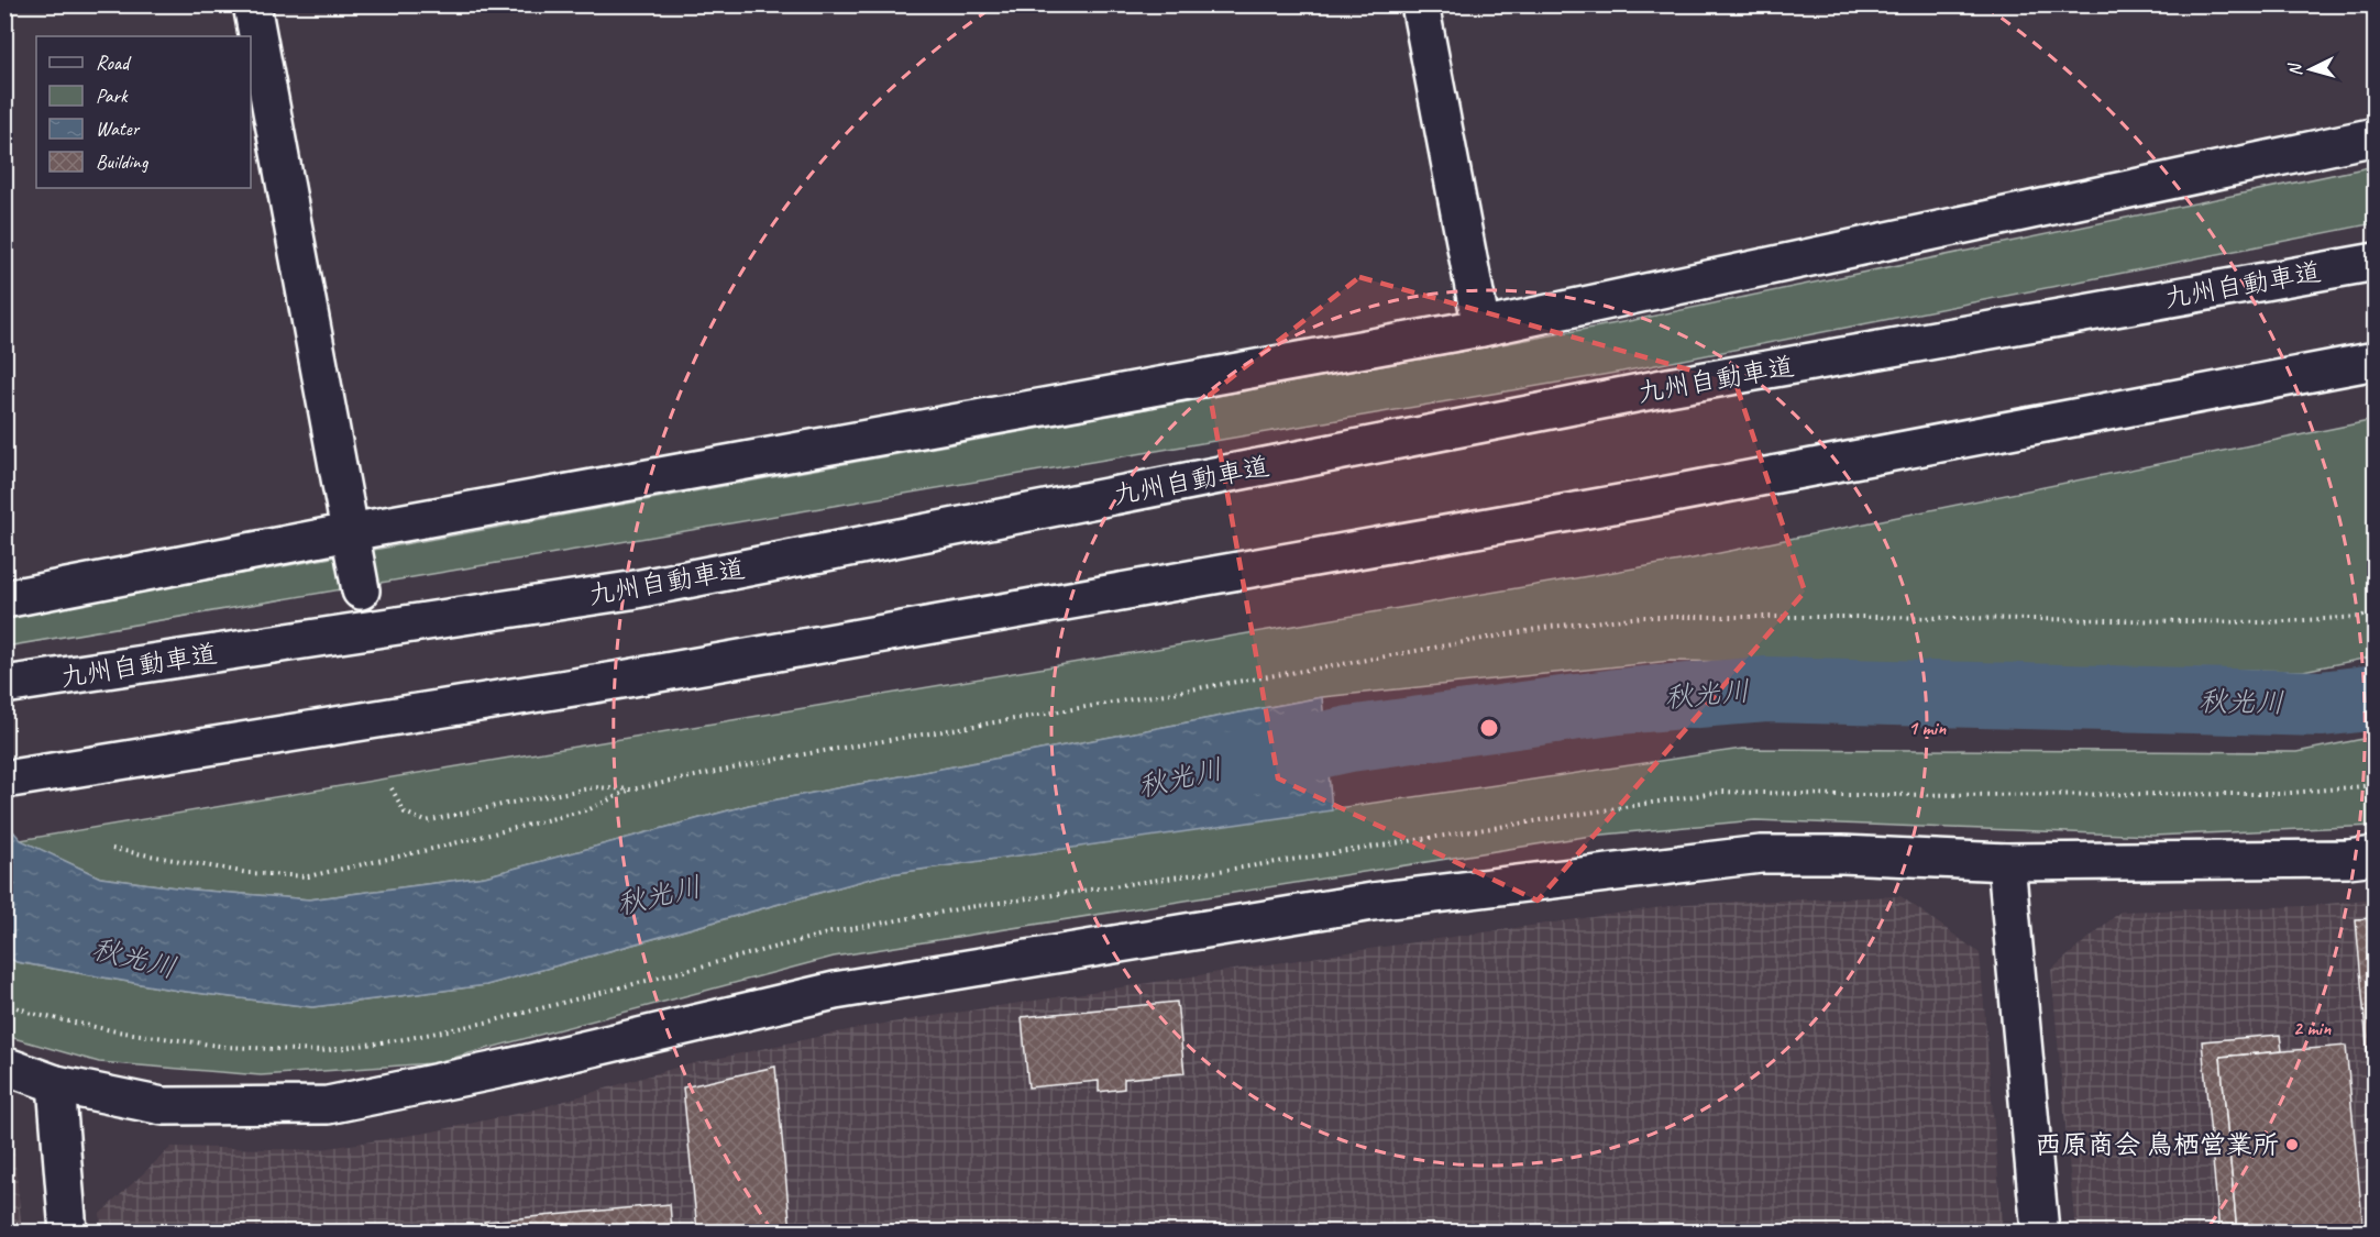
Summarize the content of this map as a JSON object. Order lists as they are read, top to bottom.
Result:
{
  "streets": {
    "main road": ["九州自動車道"]
  },
  "water": ["秋光川"],
  "places": ["西原商会 鳥栖営業所"],
  "legend": [
    "Road",
    "Park",
    "Water",
    "Building"
  ],
  "north": "left",
  "rings": ["1 min", "2 min"]
}
